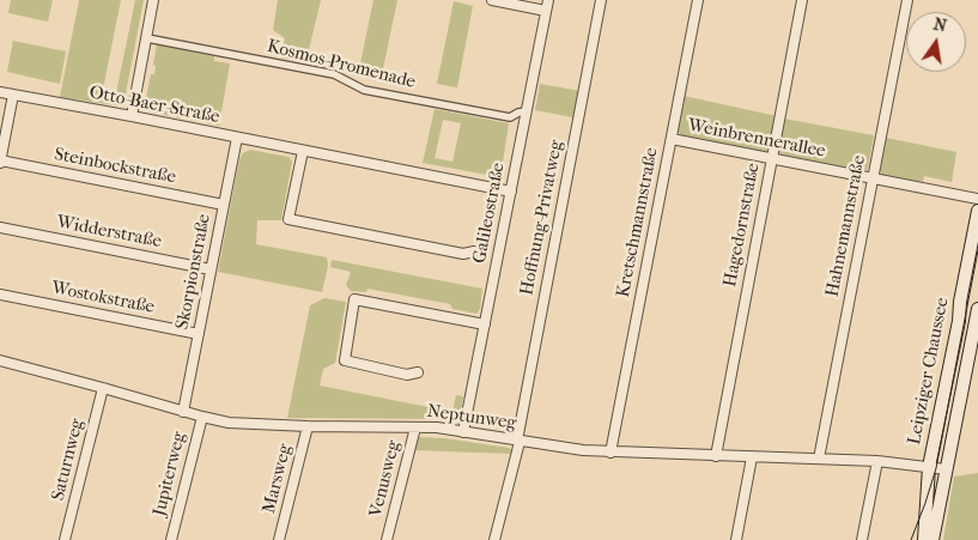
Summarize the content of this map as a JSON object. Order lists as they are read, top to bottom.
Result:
{
  "streets": {
    "main road": ["Leipziger Chaussee"],
    "street": [
      "Kosmos-Promenade",
      "Otto-Baer-Straße",
      "Weinbrennerallee",
      "Steinbockstraße",
      "Galileostraße",
      "Hoffnung-Privatweg",
      "Kretschmannstraße",
      "Hagedornstraße",
      "Hahnemannstraße",
      "Widderstraße",
      "Skorpionstraße",
      "Wostokstraße",
      "Neptunweg",
      "Saturnweg",
      "Jupiterweg",
      "Marsweg",
      "Venusweg"
    ]
  },
  "crossings": [
    ["Kosmos-Promenade", "Galileostraße"],
    ["Otto-Baer-Straße", "Galileostraße"],
    ["Otto-Baer-Straße", "Skorpionstraße"],
    ["Weinbrennerallee", "Kretschmannstraße"],
    ["Weinbrennerallee", "Hagedornstraße"],
    ["Weinbrennerallee", "Hahnemannstraße"],
    ["Steinbockstraße", "Skorpionstraße"],
    ["Galileostraße", "Neptunweg"],
    ["Hoffnung-Privatweg", "Neptunweg"],
    ["Kretschmannstraße", "Neptunweg"],
    ["Hagedornstraße", "Neptunweg"],
    ["Hahnemannstraße", "Neptunweg"],
    ["Widderstraße", "Skorpionstraße"],
    ["Skorpionstraße", "Wostokstraße"],
    ["Skorpionstraße", "Neptunweg"],
    ["Leipziger Chaussee", "Neptunweg"],
    ["Neptunweg", "Saturnweg"],
    ["Neptunweg", "Jupiterweg"],
    ["Neptunweg", "Marsweg"],
    ["Neptunweg", "Venusweg"]
  ],
  "north": "top"
}
